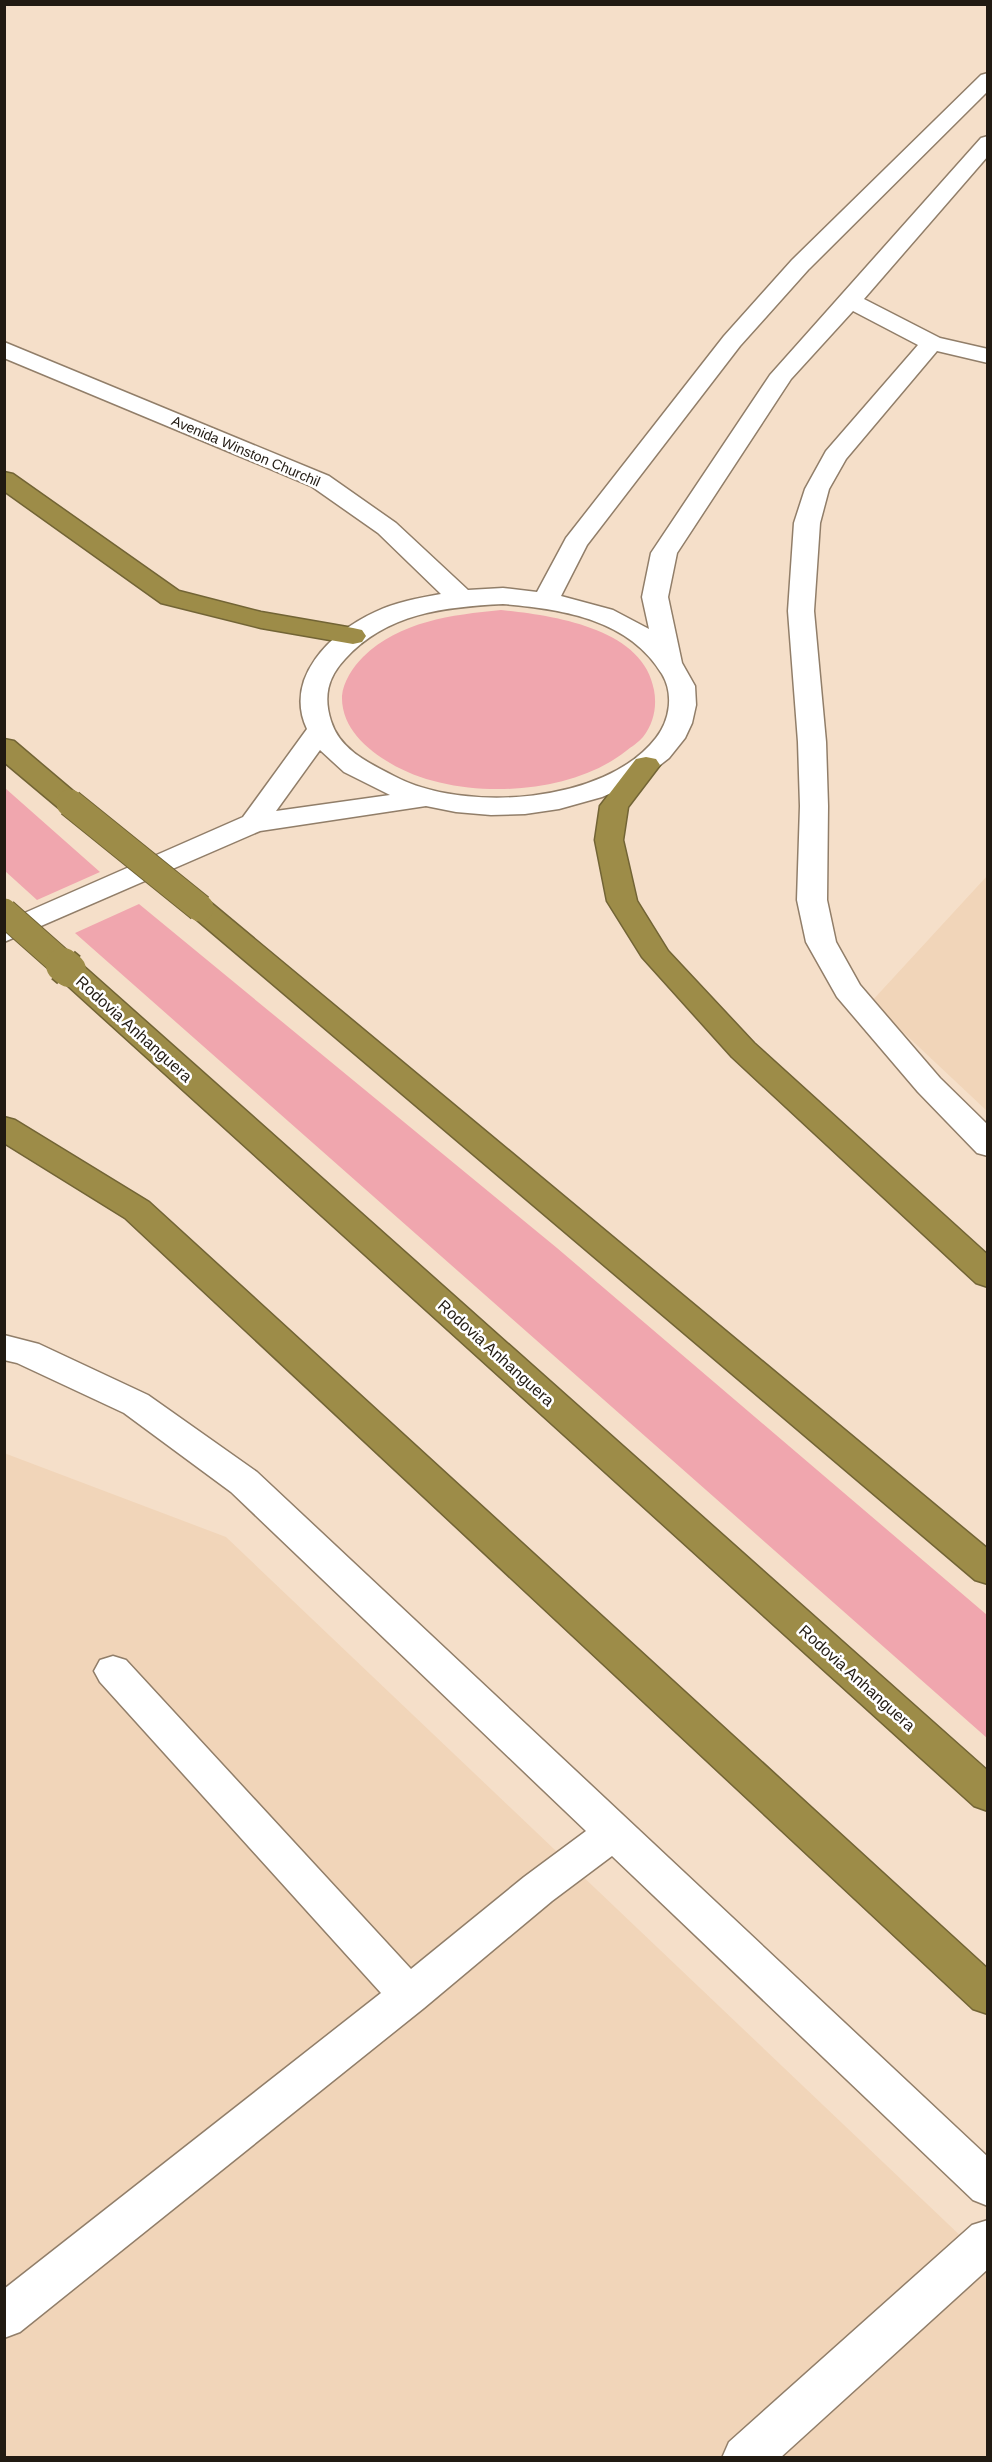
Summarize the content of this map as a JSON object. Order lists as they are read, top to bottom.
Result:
{
  "streets": {
    "highway": ["Rodovia Anhanguera"],
    "street": ["Avenida Winston Churchil"]
  }
}
